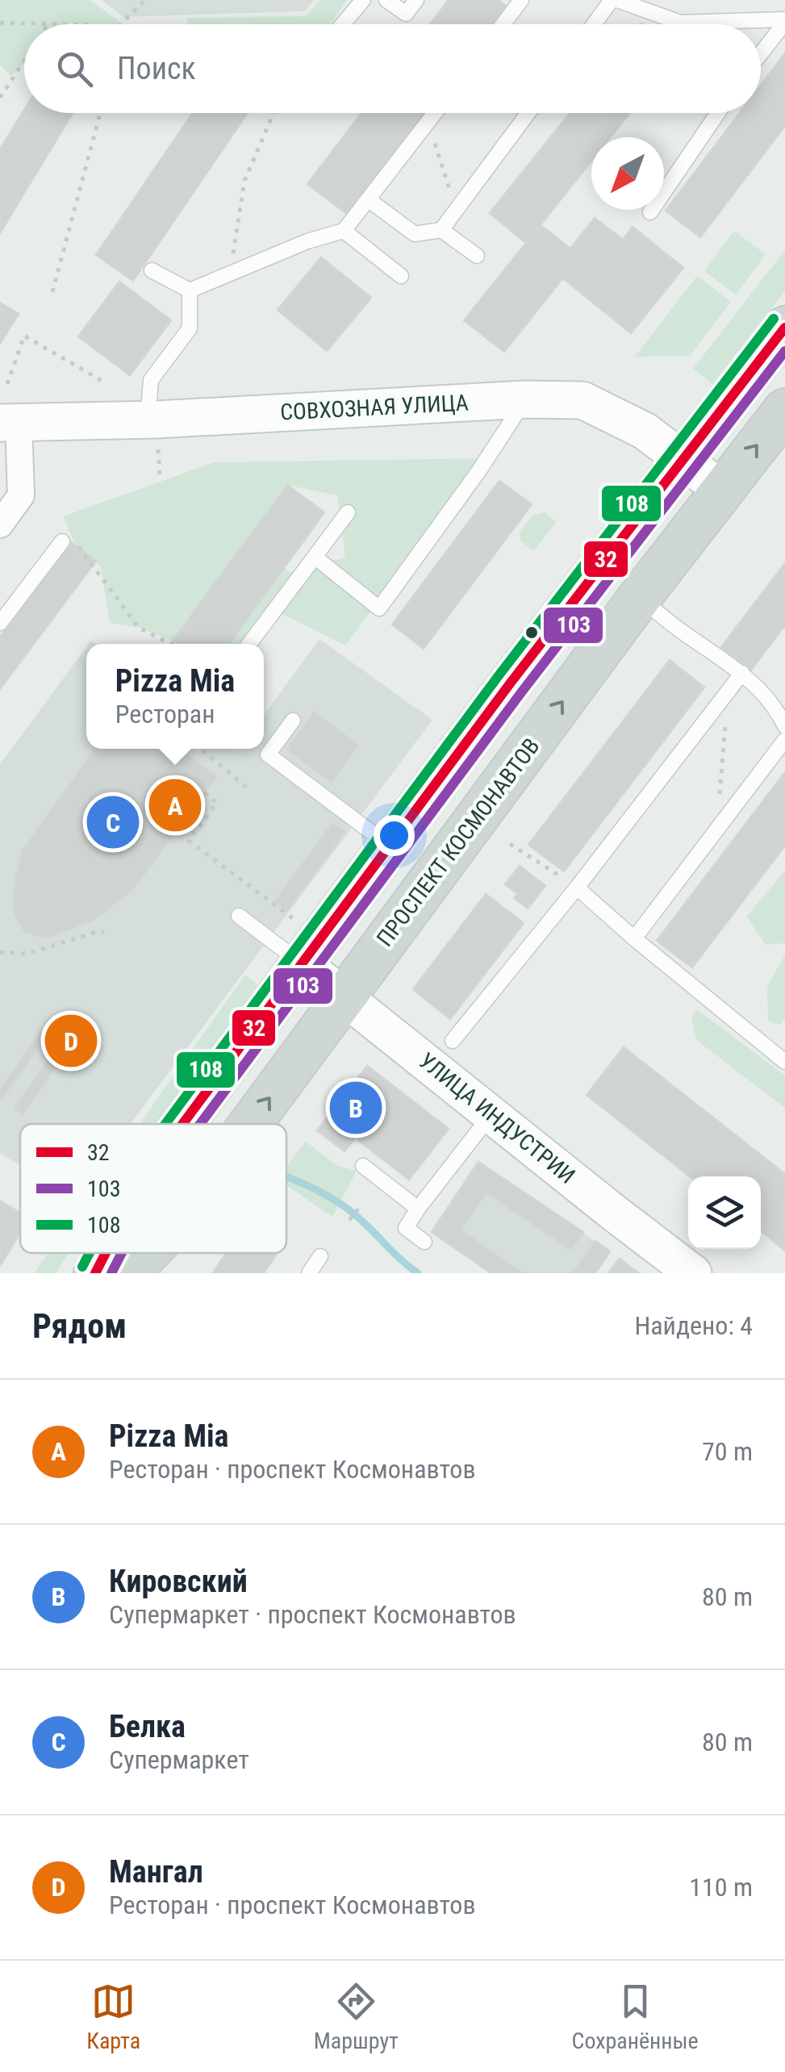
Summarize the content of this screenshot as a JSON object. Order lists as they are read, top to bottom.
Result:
{
  "streets": {
    "main road": ["ПРОСПЕКТ КОСМОНАВТОВ"],
    "street": ["СОВХОЗНАЯ УЛИЦА", "УЛИЦА ИНДУСТРИИ"]
  },
  "crossings": [
    ["СОВХОЗНАЯ УЛИЦА", "ПРОСПЕКТ КОСМОНАВТОВ"],
    ["ПРОСПЕКТ КОСМОНАВТОВ", "УЛИЦА ИНДУСТРИИ"]
  ],
  "lines": ["transit line 108", "transit line 32", "transit line 103"],
  "legend": ["32", "103", "108"],
  "north": "bottom left",
  "page": {
    "search": "Поиск",
    "popup": ["Pizza Mia", "Ресторан"],
    "pins": [
      "A",
      "C",
      "D",
      "B"
    ],
    "heading": ["Рядом", "Найдено: 4"],
    "list": [
      {
        "mark": "A",
        "name": "Pizza Mia",
        "note": "Ресторан · проспект Космонавтов",
        "value": "70 m"
      },
      {
        "mark": "B",
        "name": "Кировский",
        "note": "Супермаркет · проспект Космонавтов",
        "value": "80 m"
      },
      {
        "mark": "C",
        "name": "Белка",
        "note": "Супермаркет",
        "value": "80 m"
      },
      {
        "mark": "D",
        "name": "Мангал",
        "note": "Ресторан · проспект Космонавтов",
        "value": "110 m"
      }
    ],
    "nav": ["Карта", "Маршрут", "Сохранённые"]
  }
}
